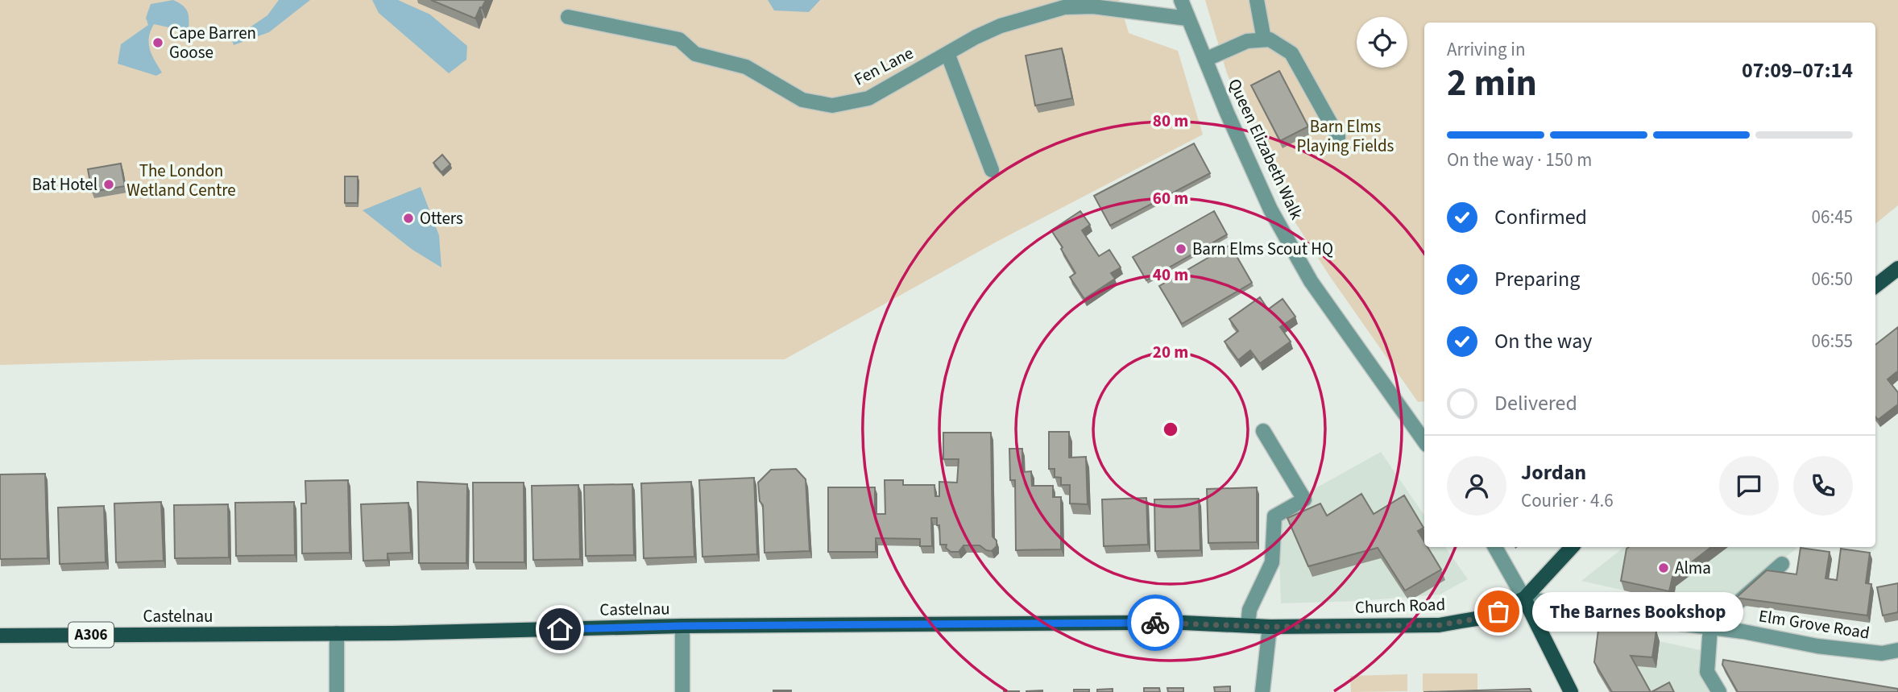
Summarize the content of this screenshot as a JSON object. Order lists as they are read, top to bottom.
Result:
{
  "streets": {
    "main road": ["Church Road", "Castelnau", "A306"],
    "street": ["Fen Lane", "Queen Elizabeth Walk", "Elm Grove Road"]
  },
  "crossings": [
    ["Fen Lane", "Queen Elizabeth Walk"],
    ["Church Road", "Castelnau"],
    ["Church Road", "Elm Grove Road"],
    ["Church Road", "A306"],
    ["Elm Grove Road", "A306"]
  ],
  "parks": ["Barn Elms Playing Fields", "The London Wetland Centre"],
  "places": [
    "Cape Barren Goose",
    "Bat Hotel",
    "Otters",
    "Barn Elms Scout HQ",
    "Alma",
    "The Barnes Bookshop"
  ],
  "page": {
    "heading": ["2 min", "Arriving in", "07:09–07:14"],
    "panel": ["Jordan", "Courier · 4.6"],
    "bar": "On the way · 150 m",
    "list": [
      ["Confirmed", "06:45"],
      ["Preparing", "06:50"],
      ["On the way", "06:55"],
      "Delivered"
    ],
    "bubble": "The Barnes Bookshop"
  },
  "rings": [
    "80 m",
    "60 m",
    "40 m",
    "20 m"
  ]
}
